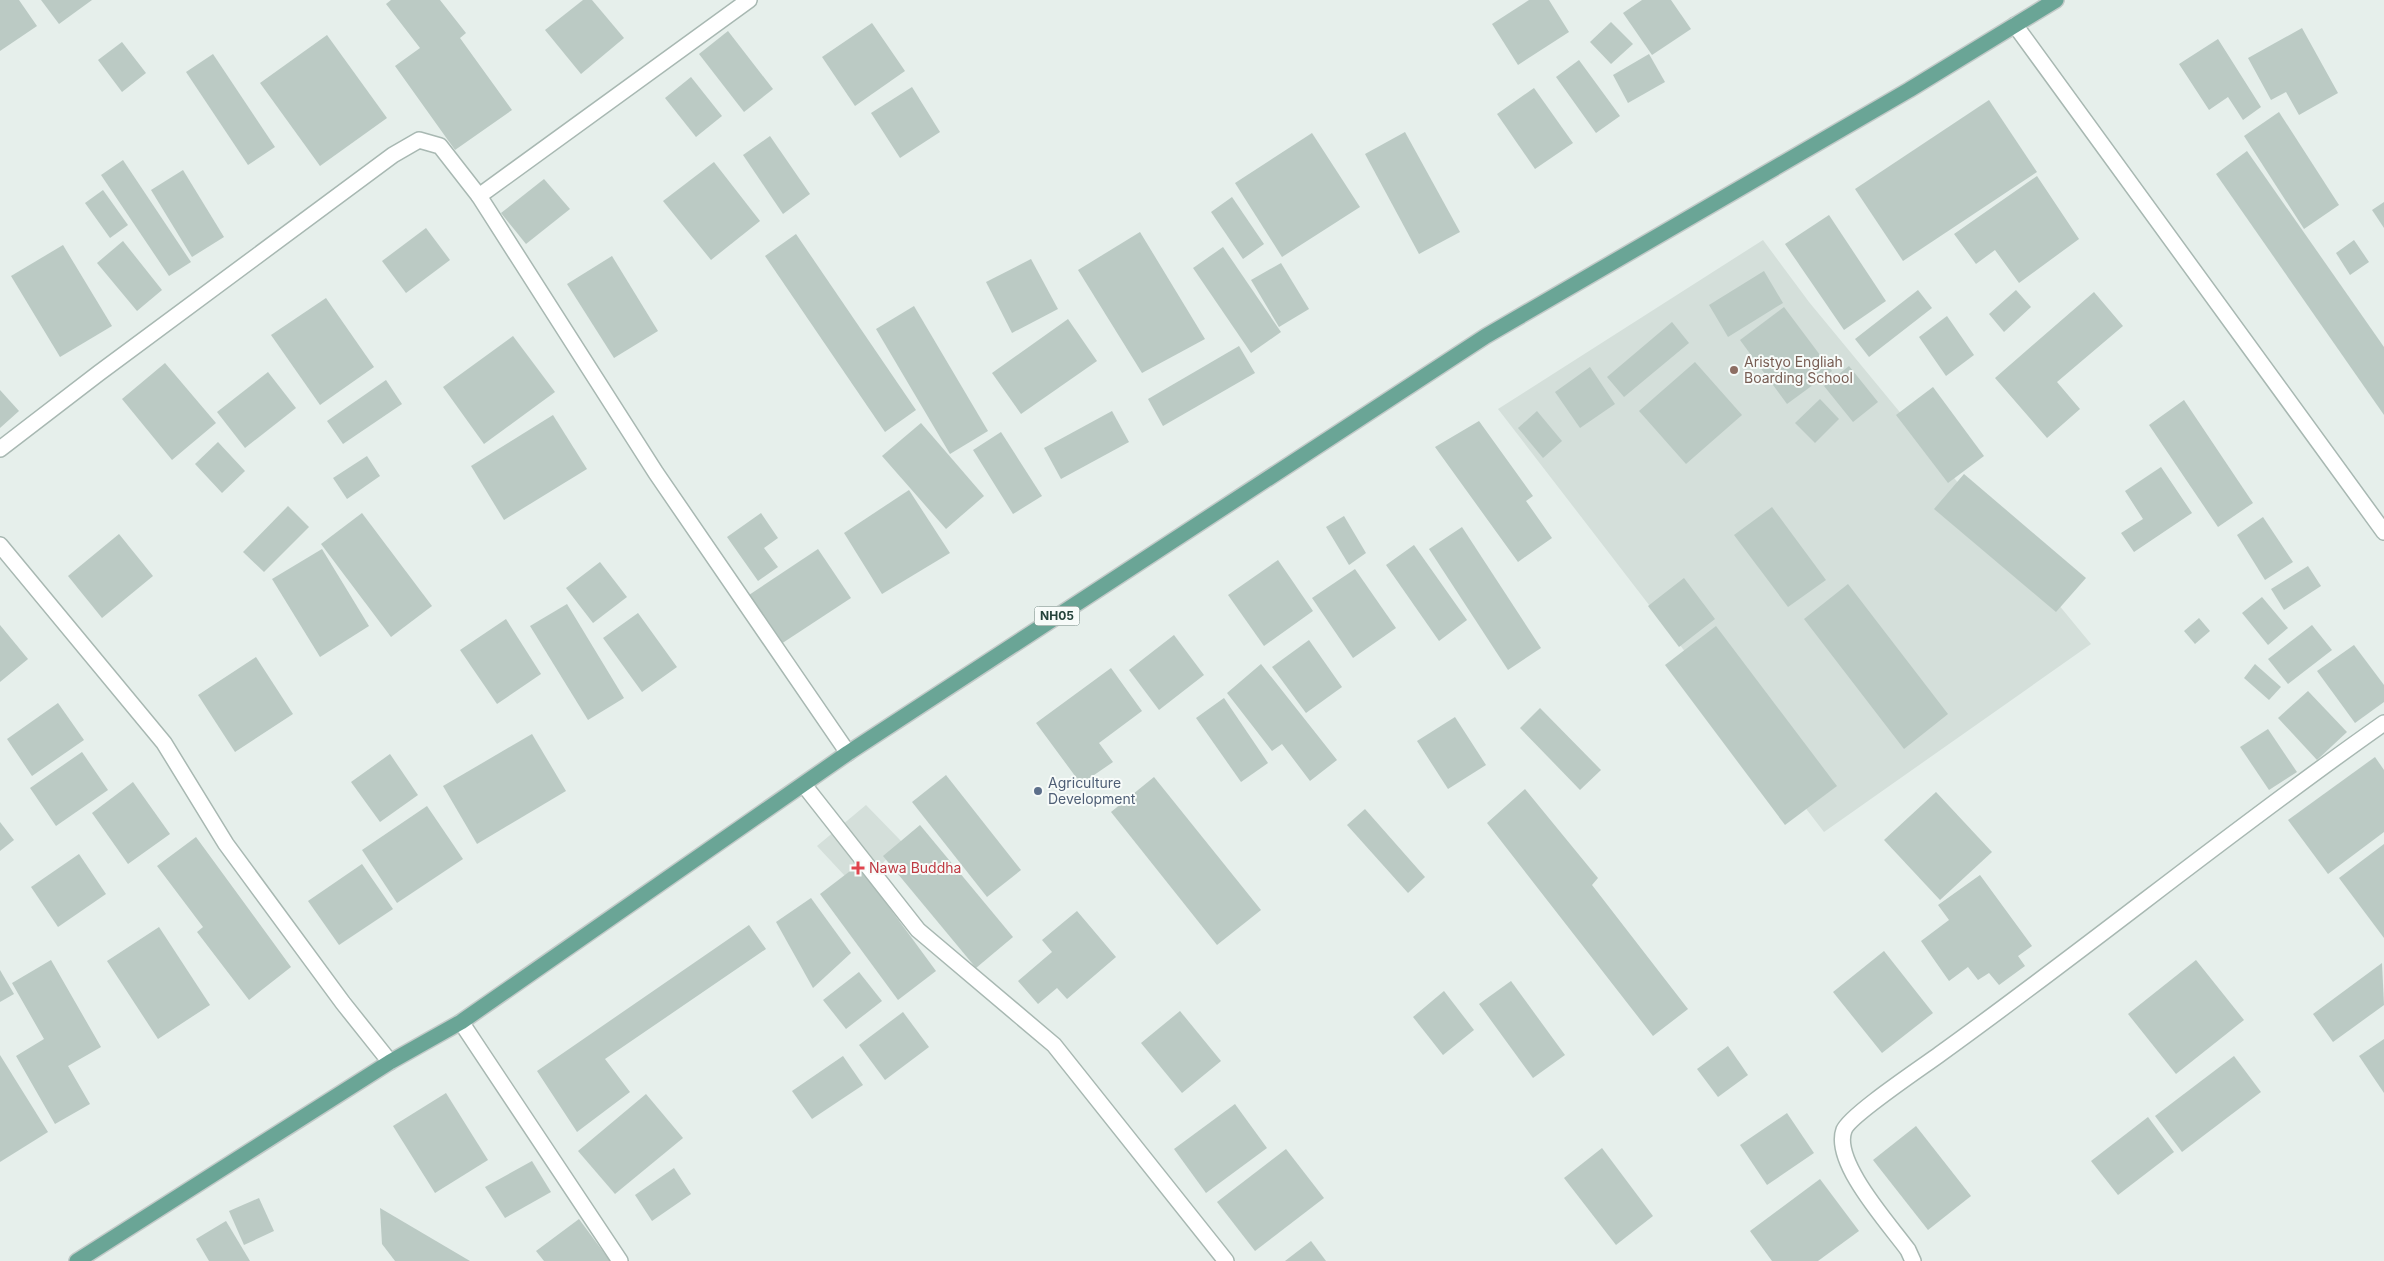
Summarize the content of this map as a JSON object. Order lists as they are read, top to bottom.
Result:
{
  "streets": {
    "main road": ["NH05"]
  },
  "places": {
    "other": ["Aristyo Engliah Boarding School", "Agriculture Development"],
    "health": ["Nawa Buddha"]
  }
}
